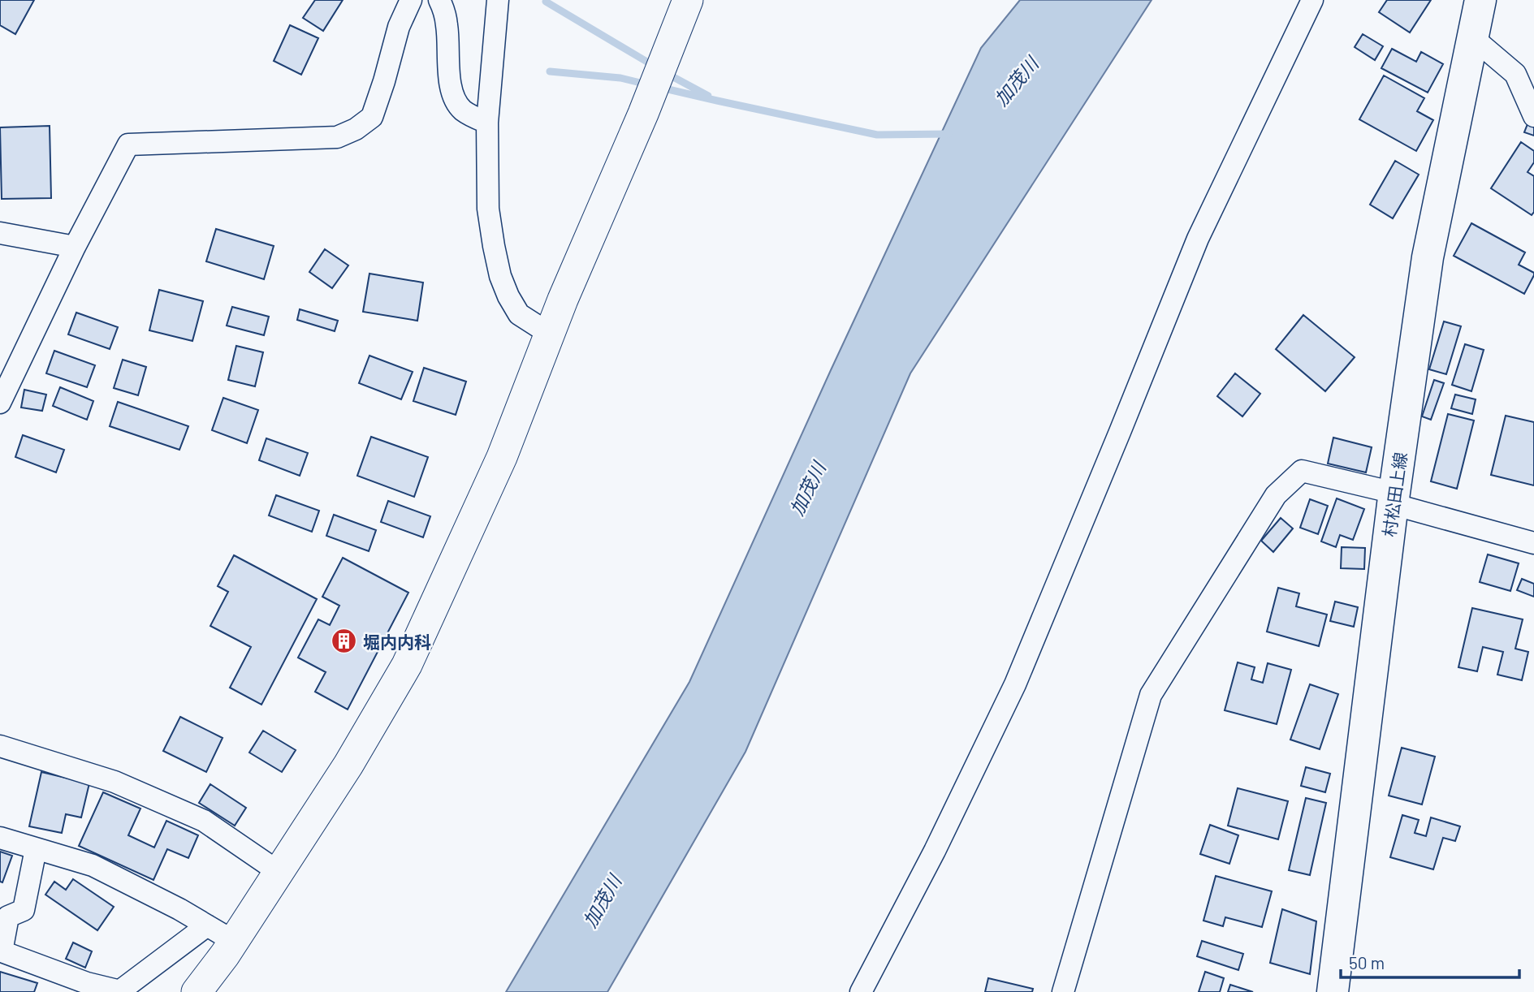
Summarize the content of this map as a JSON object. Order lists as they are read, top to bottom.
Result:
{
  "streets": {
    "main road": ["村松田上線"]
  },
  "water": ["加茂川"],
  "places": {
    "building": ["堀内内科"]
  },
  "scale_bar": "50 m"
}
